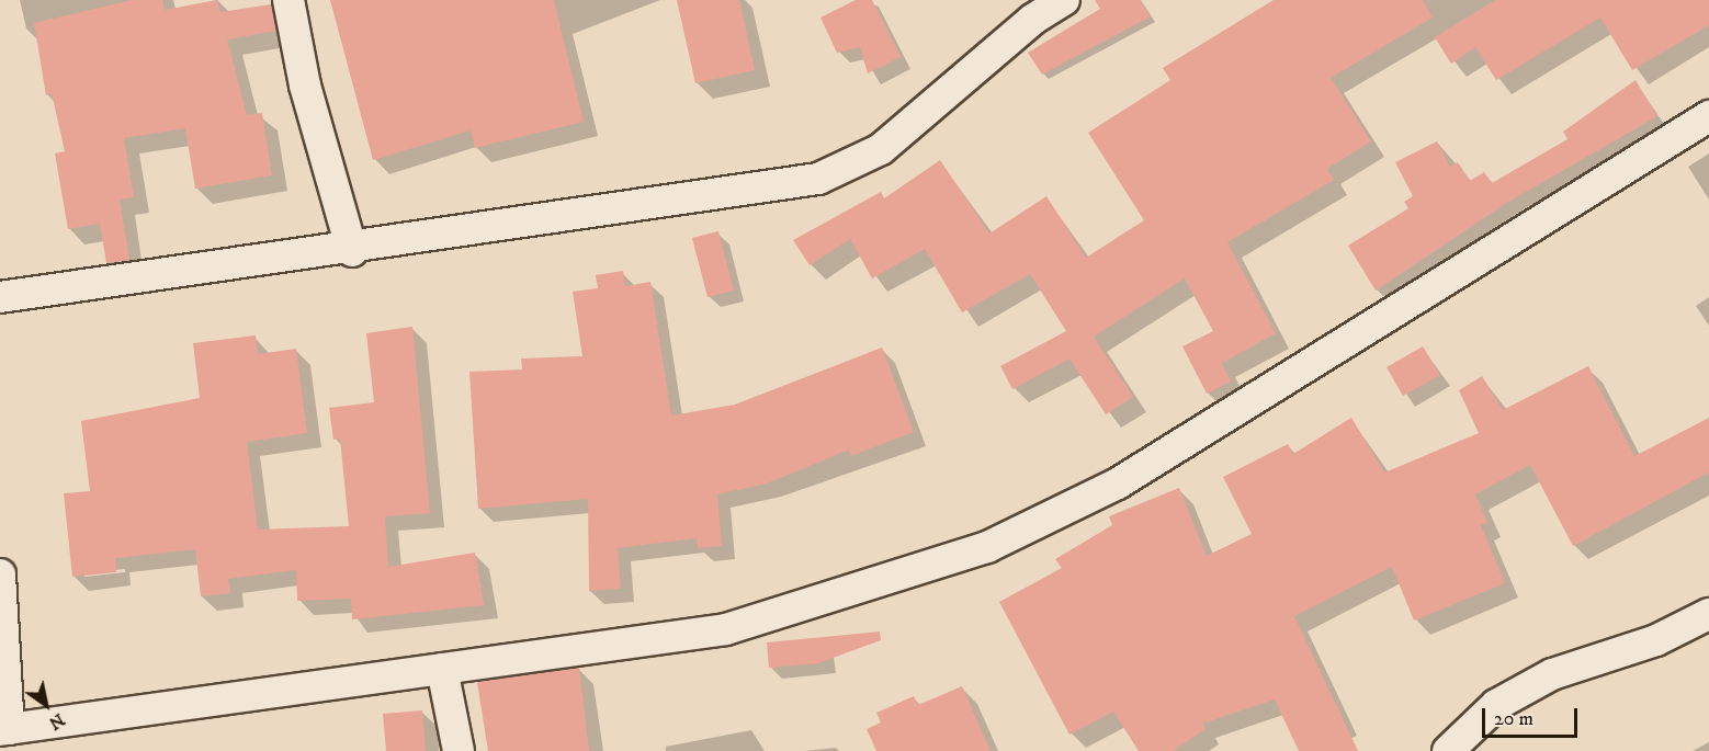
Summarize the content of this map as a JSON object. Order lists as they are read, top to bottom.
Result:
{
  "scale_bar": "20 m",
  "north": "bottom right"
}
